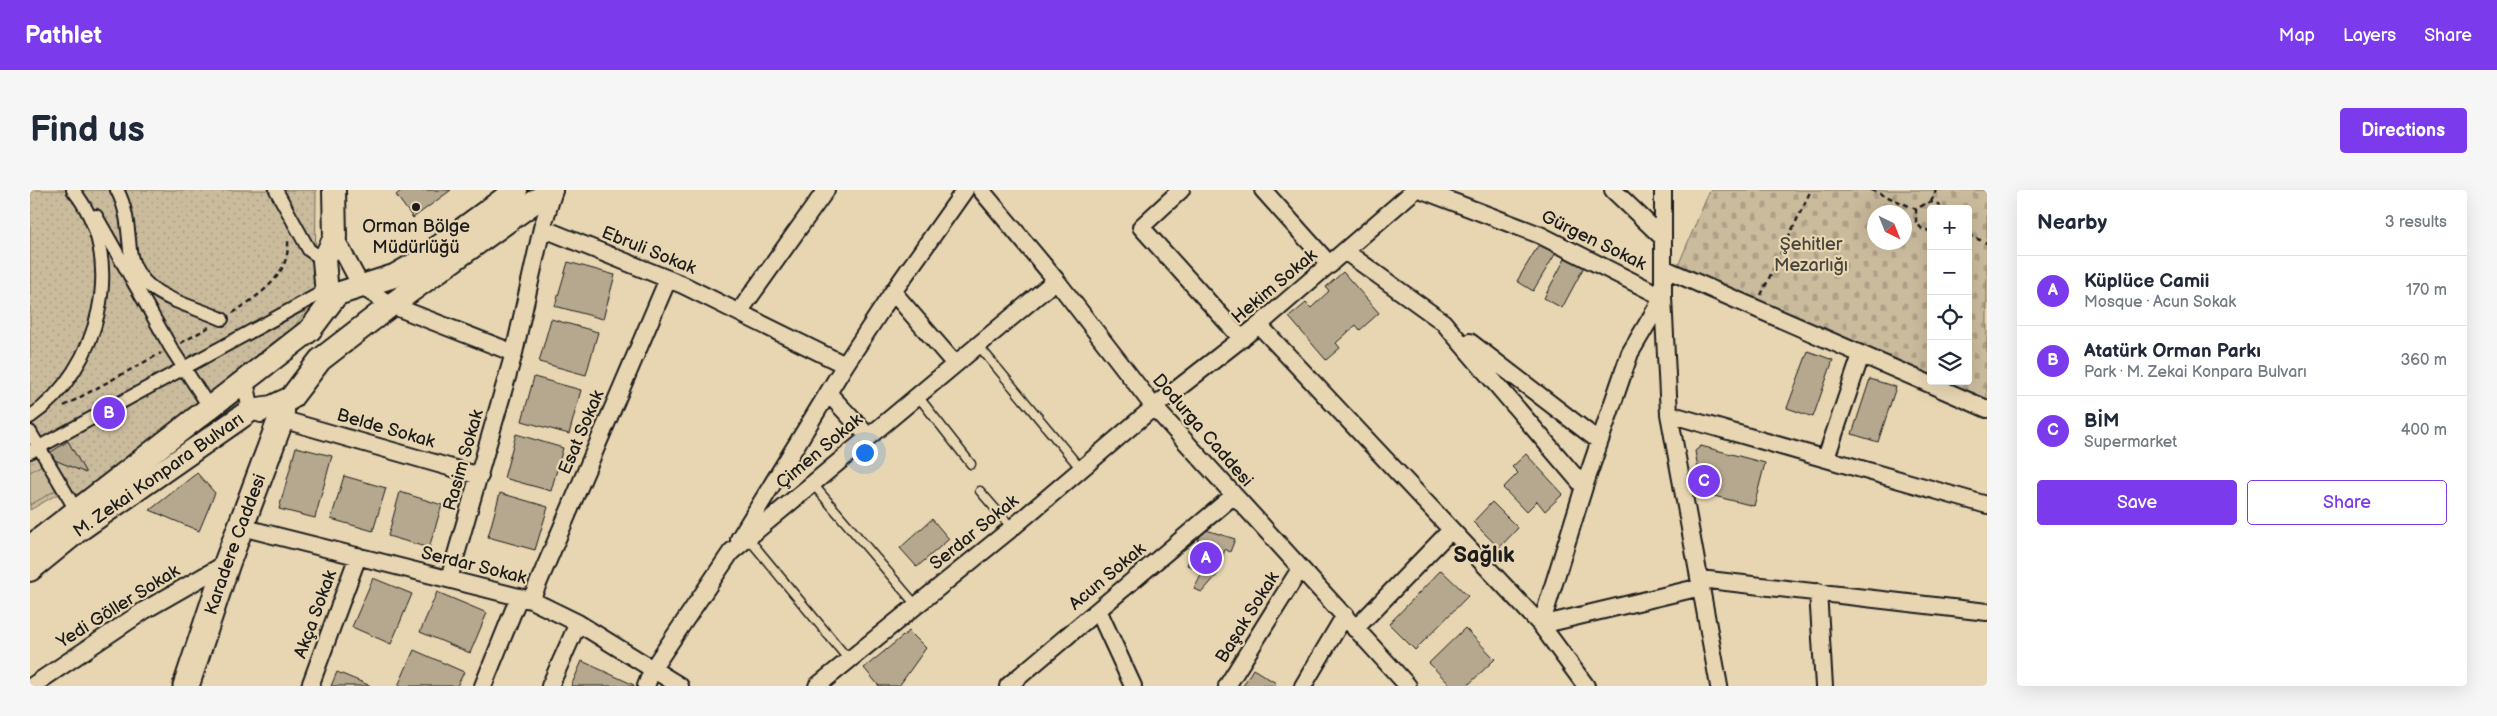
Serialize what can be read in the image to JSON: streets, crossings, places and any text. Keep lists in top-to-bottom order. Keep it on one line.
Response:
{"streets":{"main road":["M. Zekai Konpara Bulvarı","Karadere Caddesi"],"street":["Gürgen Sokak","Ebruli Sokak","Hekim Sokak","Belde Sokak","Dodurga Caddesi","Esat Sokak","Çimen Sokak","Rasim Sokak","Serdar Sokak","Acun Sokak","Yedi Göller Sokak","Akça Sokak","Başak Sokak"]},"crossings":[["Ebruli Sokak","Esat Sokak"],["Ebruli Sokak","Rasim Sokak"],["Hekim Sokak","Dodurga Caddesi"],["Hekim Sokak","Serdar Sokak"],["Belde Sokak","Rasim Sokak"],["Belde Sokak","M. Zekai Konpara Bulvarı"],["Belde Sokak","Karadere Caddesi"],["Dodurga Caddesi","Çimen Sokak"],["Dodurga Caddesi","Serdar Sokak"],["Dodurga Caddesi","Acun Sokak"],["Dodurga Caddesi","Başak Sokak"],["Esat Sokak","Serdar Sokak"],["Çimen Sokak","Serdar Sokak"],["Rasim Sokak","Serdar Sokak"],["M. Zekai Konpara Bulvarı","Karadere Caddesi"],["Serdar Sokak","Karadere Caddesi"],["Serdar Sokak","Akça Sokak"],["Karadere Caddesi","Yedi Göller Sokak"]],"districts":["Sağlık"],"parks":["Şehitler Mezarlığı"],"places":["Orman Bölge Müdürlüğü"],"north":"bottom right","page":{"header":"Pathlet","nav":["Map","Layers","Share"],"buttons":["Directions",["Save","Share"]],"title":"Find us","heading":["Nearby","3 results"],"map_buttons":["+","−"],"list":[{"mark":"A","name":"Küplüce Camii","note":"Mosque · Acun Sokak","value":"170 m"},{"mark":"B","name":"Atatürk Orman Parkı","note":"Park · M. Zekai Konpara Bulvarı","value":"360 m"},{"mark":"C","name":"BİM","note":"Supermarket","value":"400 m"}],"pins":["B","C","A"]}}
